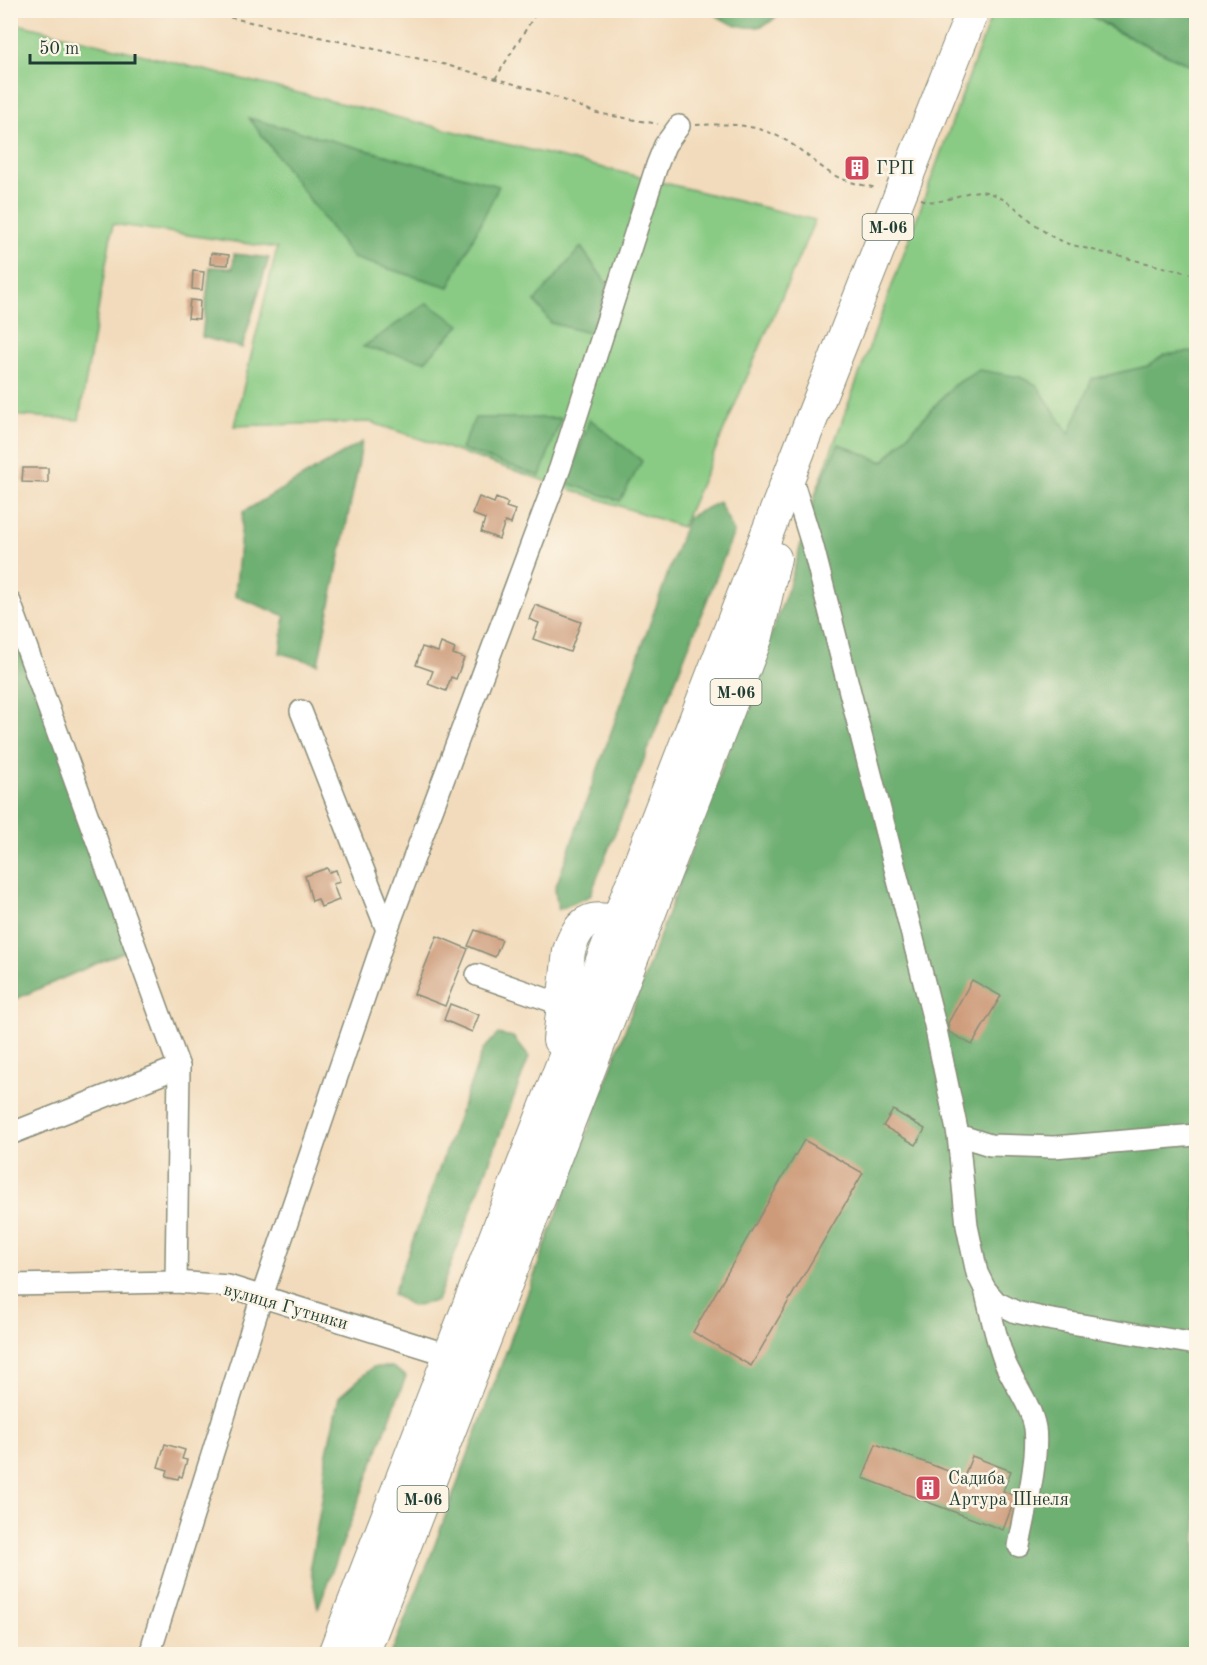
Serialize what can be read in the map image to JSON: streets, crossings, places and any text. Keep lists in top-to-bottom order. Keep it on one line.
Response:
{"streets":{"highway":["М-06"],"street":["вулиця Гутники"]},"crossings":[["М-06","вулиця Гутники"]],"places":{"building":["ГРП","Садиба Артура Шнеля"]},"scale_bar":"50 m"}
